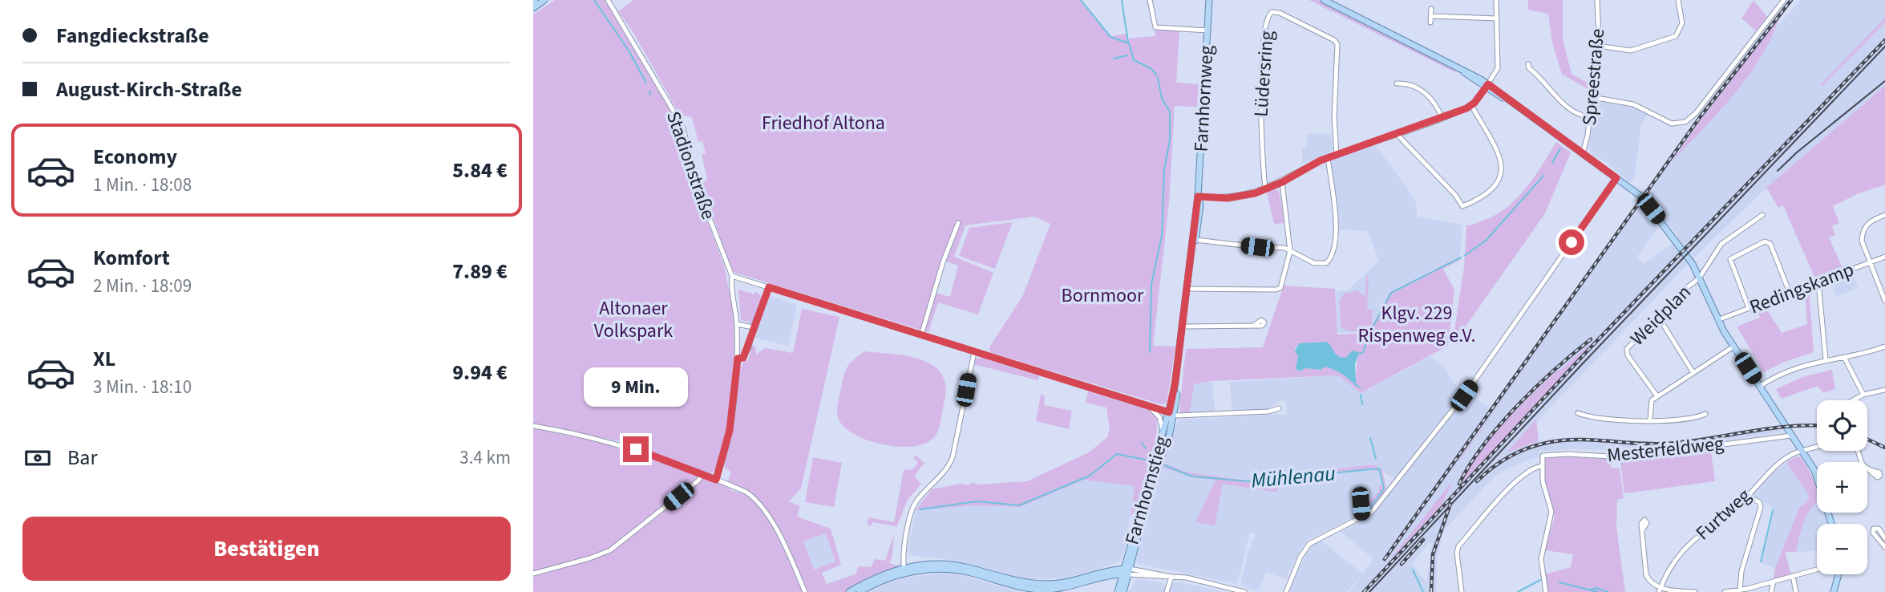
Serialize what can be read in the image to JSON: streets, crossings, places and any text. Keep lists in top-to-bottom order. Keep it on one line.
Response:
{"streets":{"main road":["Farnhornweg","Farnhornstieg"],"street":["Lüdersring","Spreestraße","Stadionstraße","Redingskamp","Weidplan","Mesterfeldweg","Furtweg"]},"crossings":[["Farnhornweg","Farnhornstieg"]],"water":["Mühlenau"],"parks":["Friedhof Altona","Bornmoor","Altonaer Volkspark","Klgv. 229 Rispenweg e.V."],"page":{"banner":["Fangdieckstraße","August-Kirch-Straße"],"list":[{"name":"Economy","note":"1 Min. · 18:08","value":"5.84 €"},{"name":"Komfort","note":"2 Min. · 18:09","value":"7.89 €"},{"name":"XL","note":"3 Min. · 18:10","value":"9.94 €"}],"bubble":"9 Min.","map_buttons":["+","−"],"pay":["Bar","3.4 km"],"buttons":"Bestätigen"}}
